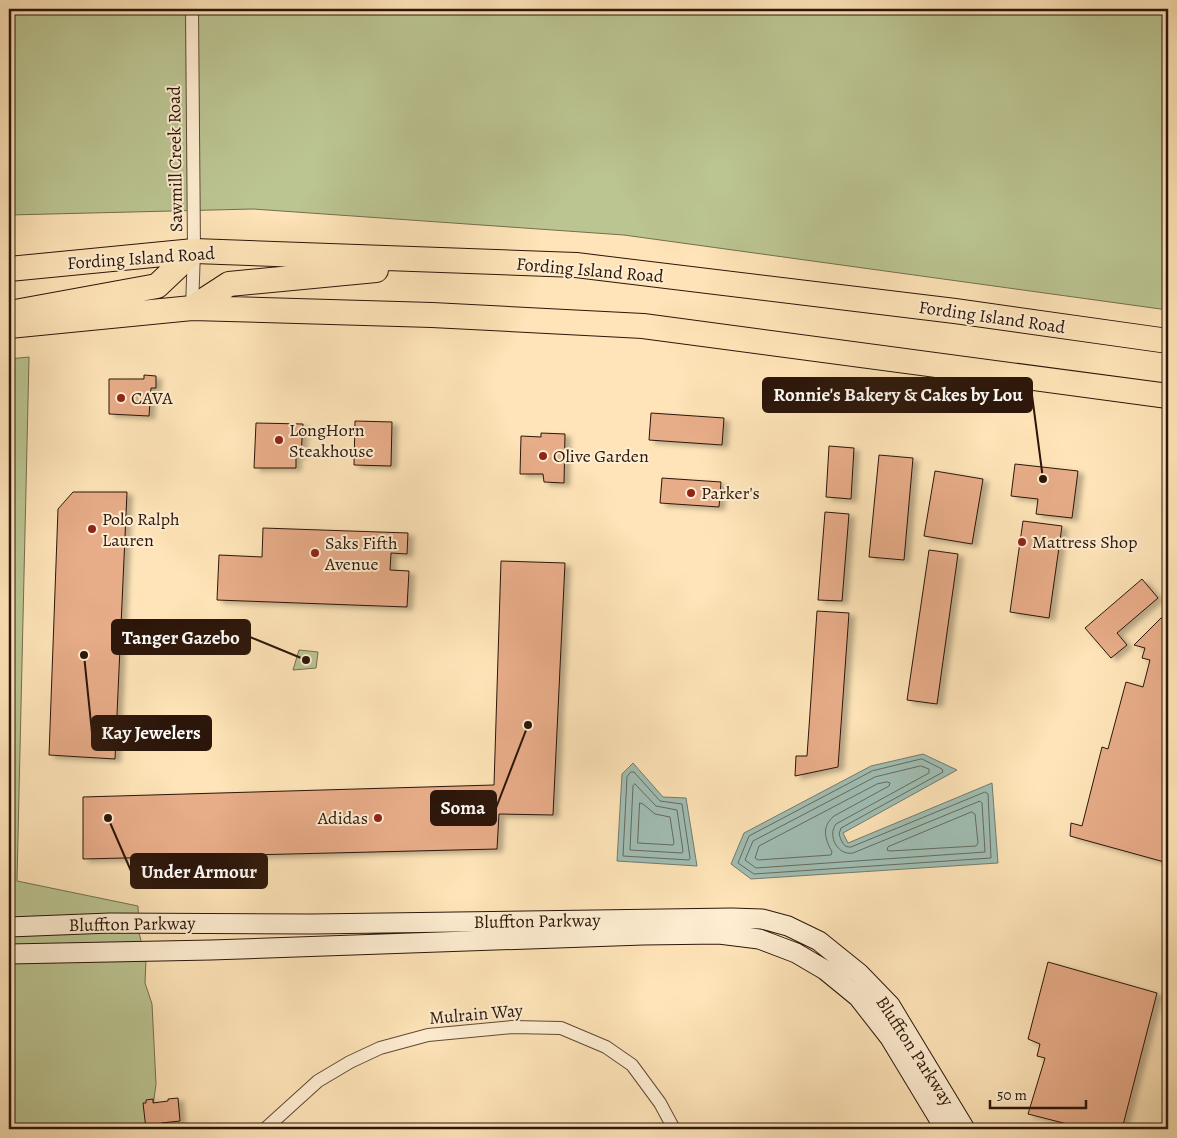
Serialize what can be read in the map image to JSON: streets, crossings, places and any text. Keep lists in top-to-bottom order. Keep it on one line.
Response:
{"streets":{"highway":["Fording Island Road"],"main road":["Bluffton Parkway"],"street":["Sawmill Creek Road","Mulrain Way"]},"crossings":[["Sawmill Creek Road","Fording Island Road"]],"places":["CAVA","LongHorn Steakhouse","Olive Garden","Ronnie's Bakery & Cakes by Lou","Parker's","Polo Ralph Lauren","Mattress Shop","Saks Fifth Avenue","Kay Jewelers","Tanger Gazebo","Soma","Under Armour","Adidas"],"scale_bar":"50 m"}
